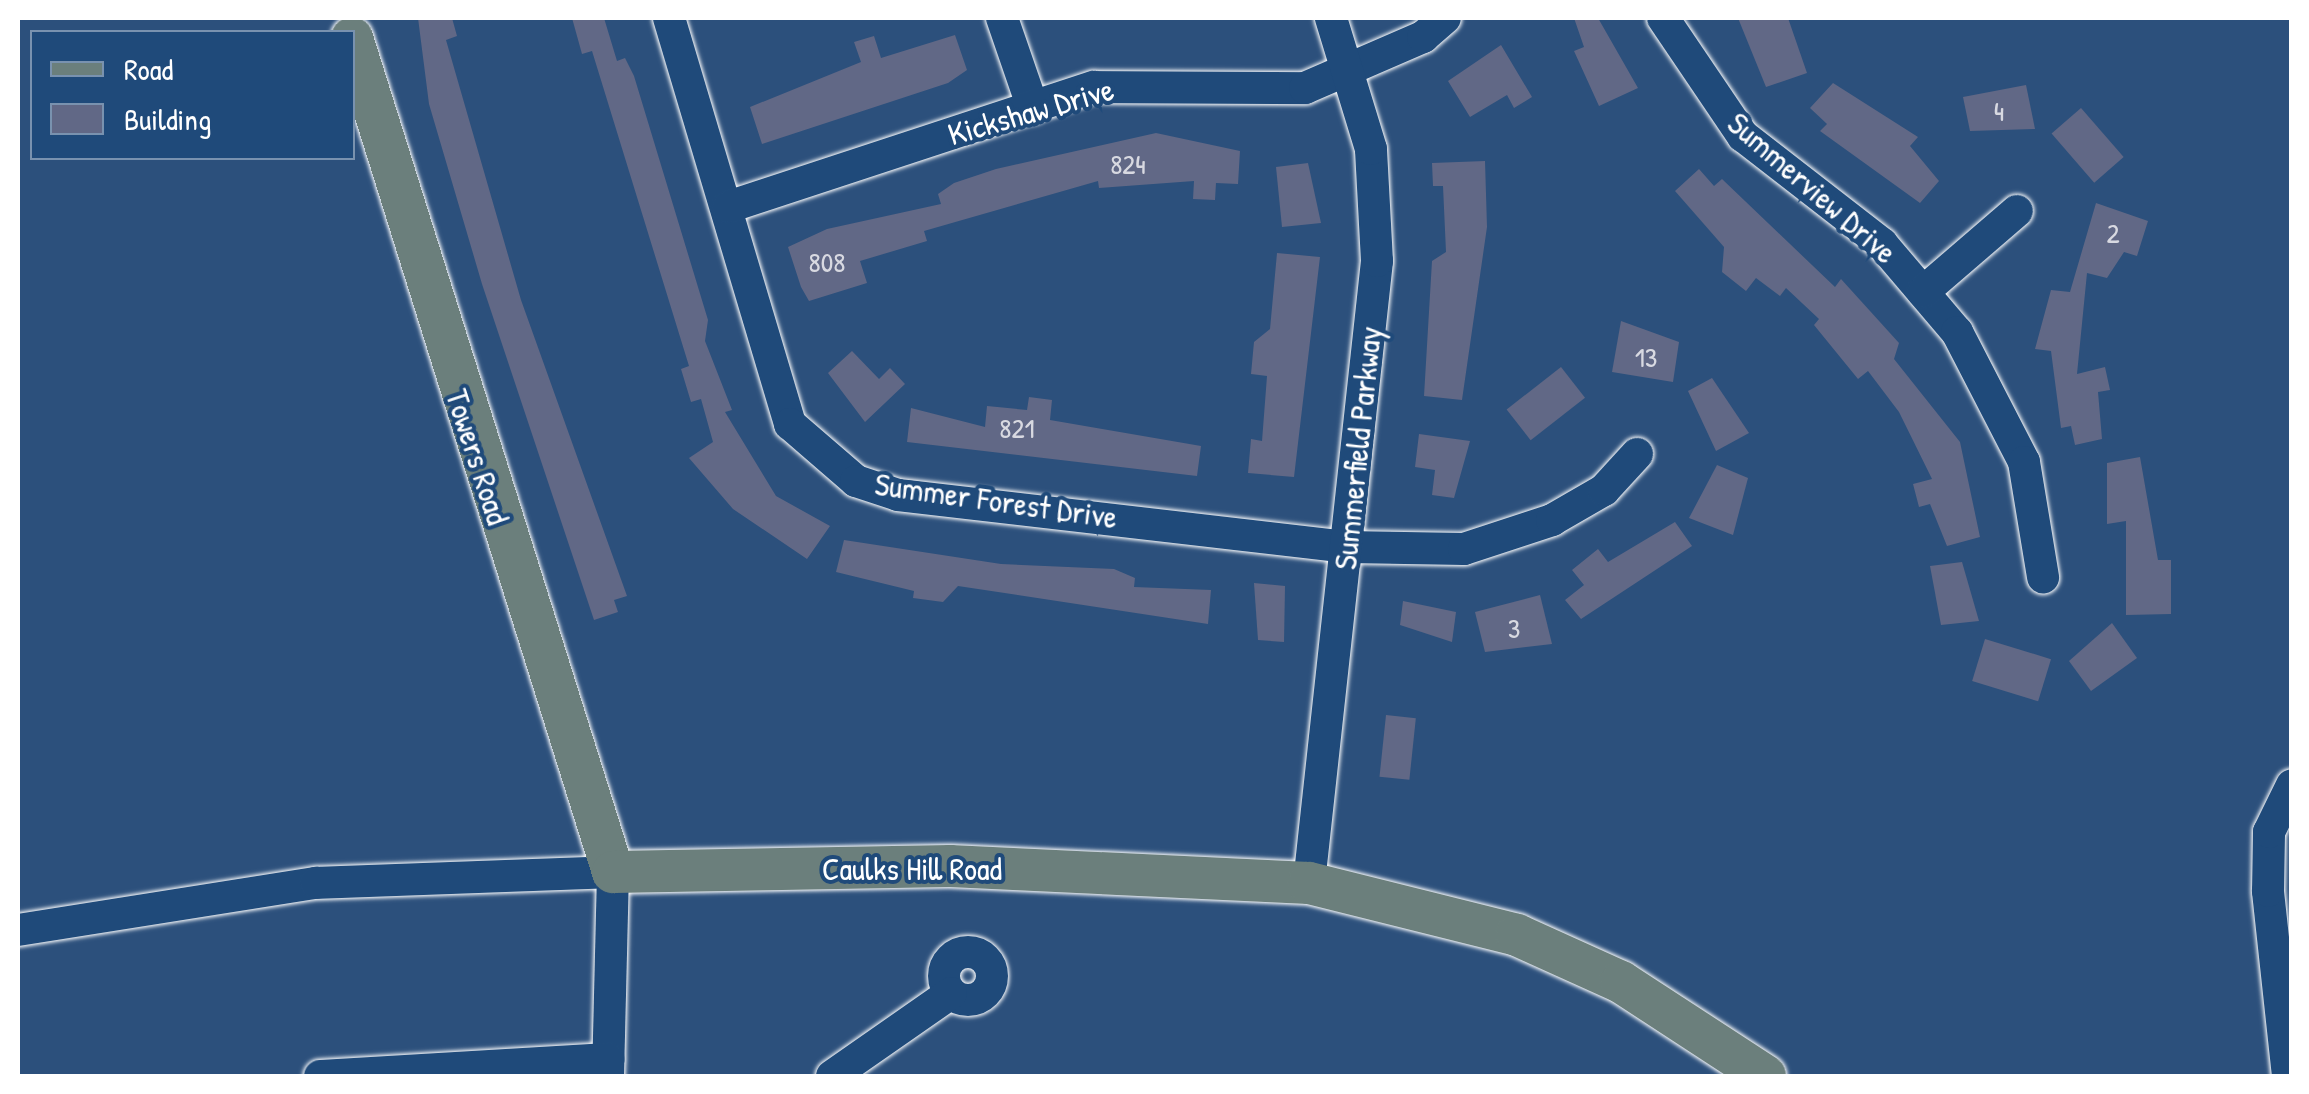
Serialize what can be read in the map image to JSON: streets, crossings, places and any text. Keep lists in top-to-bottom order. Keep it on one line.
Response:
{"streets":{"main road":["Towers Road","Caulks Hill Road"],"street":["Kickshaw Drive","Summerview Drive","Summerfield Parkway","Summer Forest Drive"]},"crossings":[["Kickshaw Drive","Summerfield Parkway"],["Kickshaw Drive","Summer Forest Drive"],["Summerfield Parkway","Summer Forest Drive"],["Summerfield Parkway","Caulks Hill Road"],["Towers Road","Caulks Hill Road"]],"house_numbers":["4","824","2","808","13","821","3"],"legend":["Road","Building"]}
